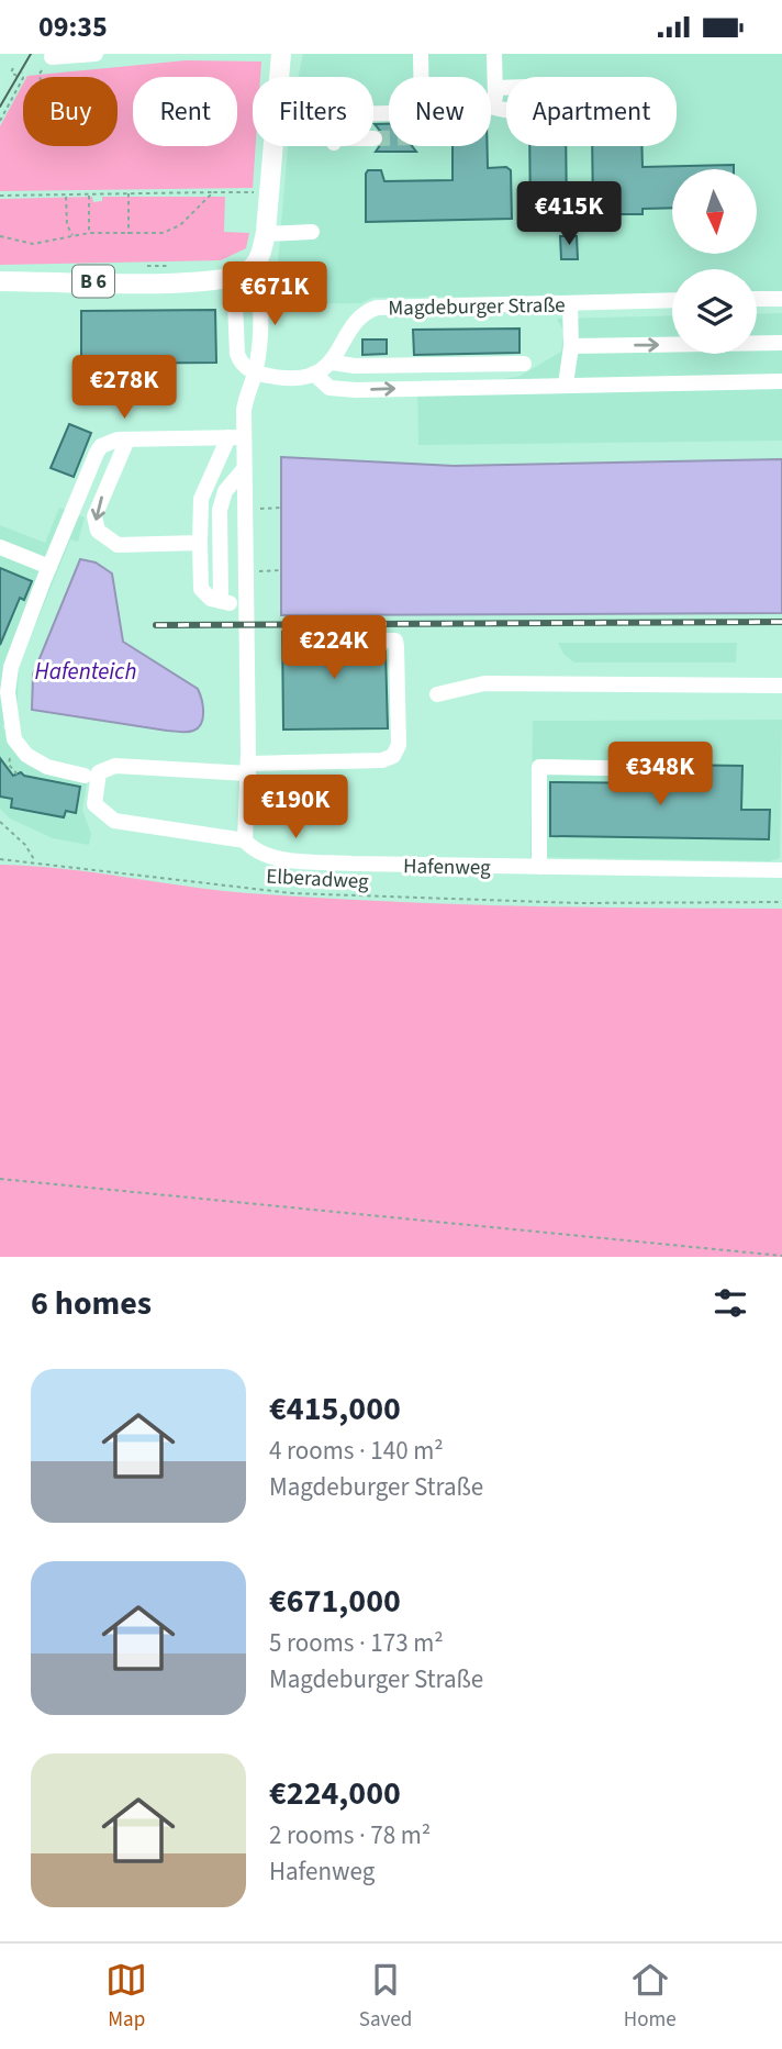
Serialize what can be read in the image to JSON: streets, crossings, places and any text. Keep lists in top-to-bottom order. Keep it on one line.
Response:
{"streets":{"main road":["B 6"],"street":["Magdeburger Straße","Hafenweg"],"path":["Elberadweg"]},"water":["Hafenteich"],"north":"bottom","page":{"status":"09:35","chip":["Buy","Rent","Filters","New","Apartment"],"price":["€415K","€671K","€278K","€224K","€348K","€190K"],"heading":"6 homes","list":[{"name":"€415,000","note":"4 rooms · 140 m² · Magdeburger Straße"},{"name":"€671,000","note":"5 rooms · 173 m² · Magdeburger Straße"},{"name":"€224,000","note":"2 rooms · 78 m² · Hafenweg"}],"tabs":["Map","Saved","Home"]}}
